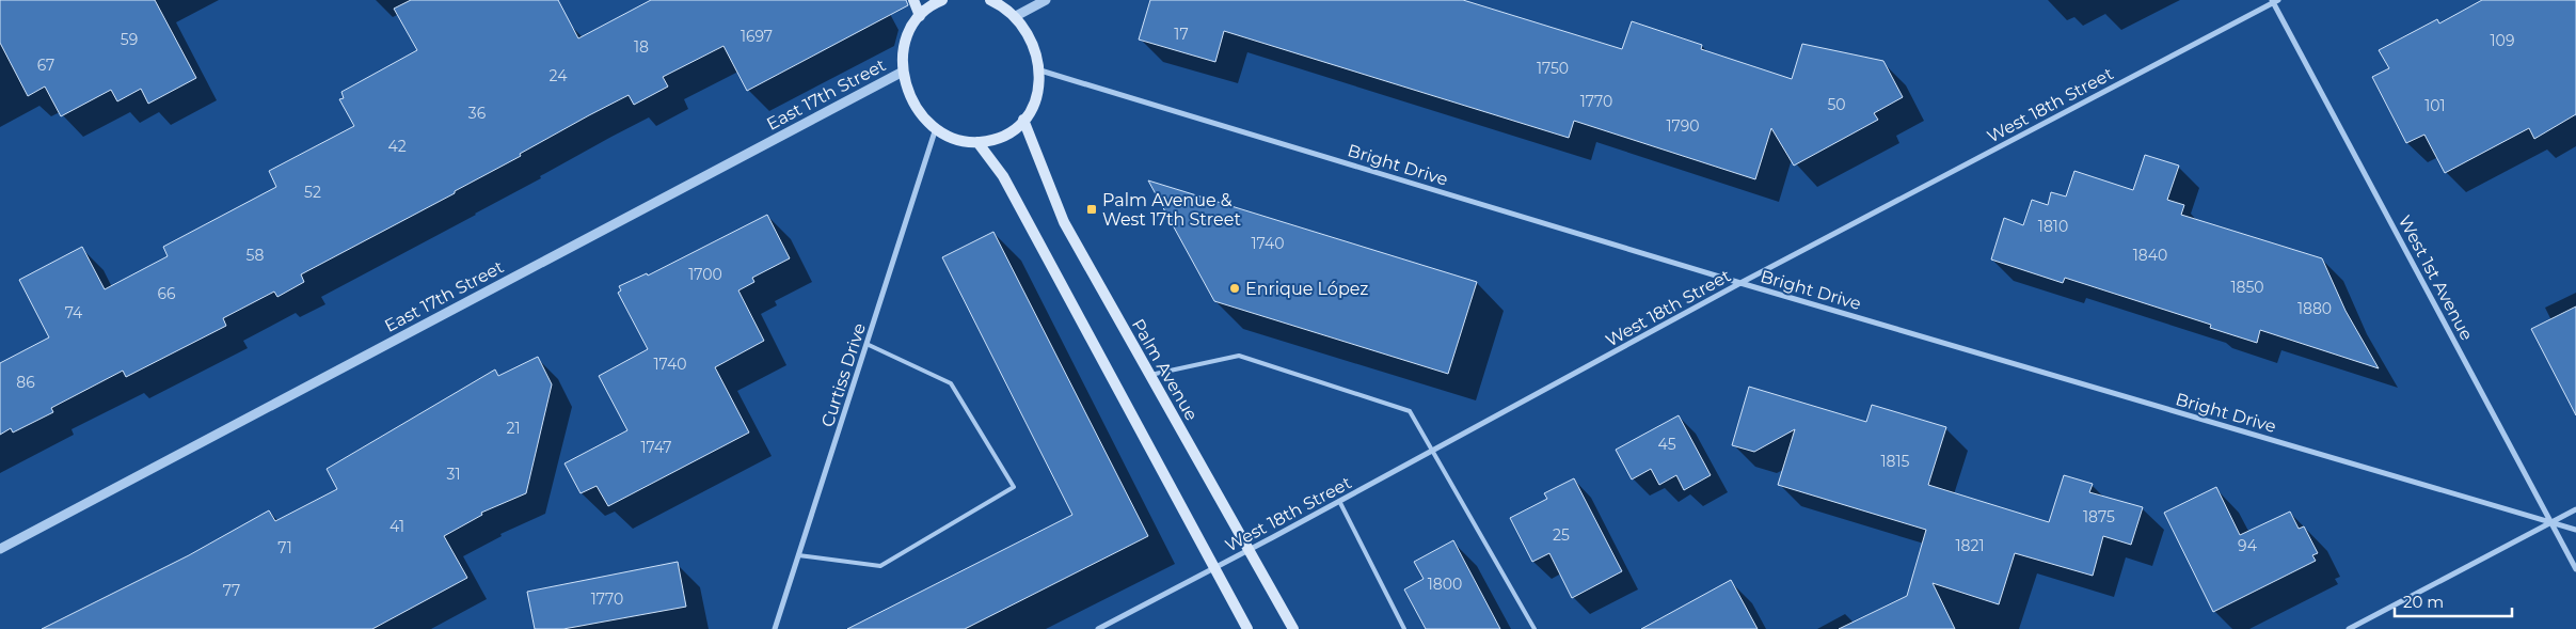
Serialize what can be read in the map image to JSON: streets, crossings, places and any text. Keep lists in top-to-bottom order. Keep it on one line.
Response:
{"streets":{"main road":["Palm Avenue"],"street":["East 17th Street","West 18th Street","Bright Drive","West 1st Avenue","Curtiss Drive"]},"crossings":[["West 18th Street","Bright Drive"],["West 18th Street","West 1st Avenue"],["West 18th Street","Palm Avenue"],["Bright Drive","West 1st Avenue"]],"places":{"transit":["Palm Avenue & West 17th Street"],"other":["Enrique López"]},"house_numbers":["17","1697","59","109","18","67","1750","24","1770","50","101","36","1790","42","52","1810","1740","58","1840","1700","1850","66","1880","74","1740","86","21","45","1747","1815","31","1875","41","25","1821","94","71","1800","77","1770"],"scale_bar":"20 m"}
